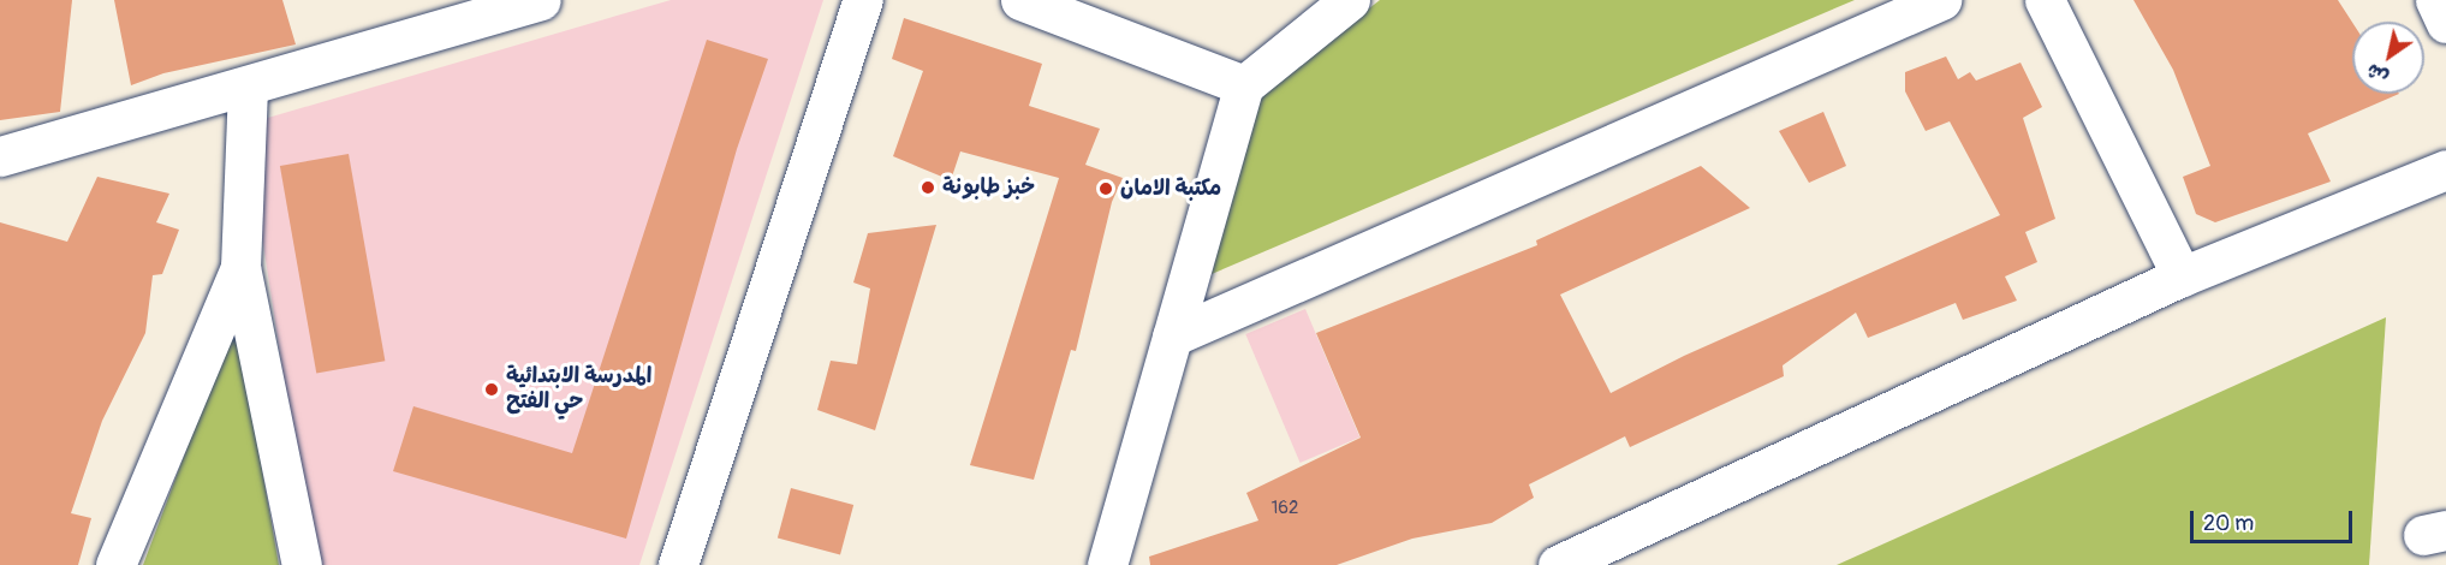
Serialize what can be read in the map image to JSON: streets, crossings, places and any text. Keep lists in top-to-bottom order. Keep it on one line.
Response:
{"places":["خبز طابونة","مكتبة الامان","المدرسة الابتدائية حي الفتح"],"house_numbers":["162"],"scale_bar":"20 m","north":"bottom left"}
